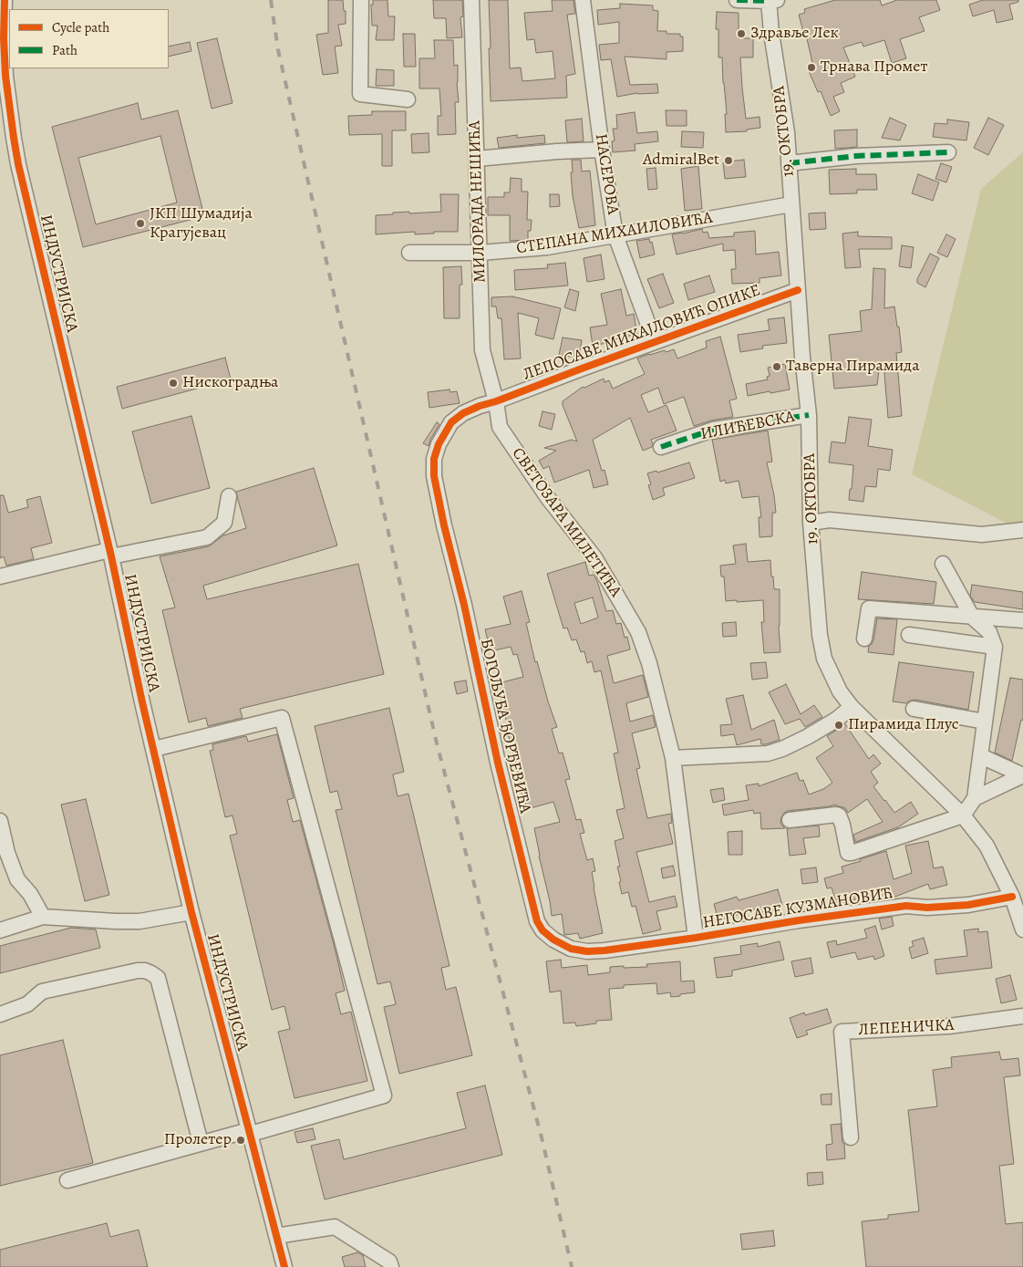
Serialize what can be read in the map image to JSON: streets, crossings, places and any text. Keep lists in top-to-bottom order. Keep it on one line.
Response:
{"streets":{"street":["19. ОКТОБРА","НАСЕРОВА","МИЛОРАДА НЕШИЋА","СТЕПАНА МИХАИЛОВИЋА","ИНДУСТРИЈСКА","ЛЕПОСАВЕ МИХАЈЛОВИЋ ОПИКЕ","ИЛИЋЕВСКА","СВЕТОЗАРА МИЛЕТИЋА","БОГОЉУБА ЂОРЂЕВИЋА","НЕГОСАВЕ КУЗМАНОВИЋ","ЛЕПЕНИЧКА"]},"crossings":[["19. ОКТОБРА","СТЕПАНА МИХАИЛОВИЋА"],["19. ОКТОБРА","ЛЕПОСАВЕ МИХАЈЛОВИЋ ОПИКЕ"],["19. ОКТОБРА","ИЛИЋЕВСКА"],["19. ОКТОБРА","НЕГОСАВЕ КУЗМАНОВИЋ"],["НАСЕРОВА","СТЕПАНА МИХАИЛОВИЋА"],["НАСЕРОВА","ЛЕПОСАВЕ МИХАЈЛОВИЋ ОПИКЕ"],["МИЛОРАДА НЕШИЋА","СТЕПАНА МИХАИЛОВИЋА"],["МИЛОРАДА НЕШИЋА","ЛЕПОСАВЕ МИХАЈЛОВИЋ ОПИКЕ"],["МИЛОРАДА НЕШИЋА","СВЕТОЗАРА МИЛЕТИЋА"],["МИЛОРАДА НЕШИЋА","БОГОЉУБА ЂОРЂЕВИЋА"],["ЛЕПОСАВЕ МИХАЈЛОВИЋ ОПИКЕ","СВЕТОЗАРА МИЛЕТИЋА"],["ЛЕПОСАВЕ МИХАЈЛОВИЋ ОПИКЕ","БОГОЉУБА ЂОРЂЕВИЋА"],["СВЕТОЗАРА МИЛЕТИЋА","БОГОЉУБА ЂОРЂЕВИЋА"],["СВЕТОЗАРА МИЛЕТИЋА","НЕГОСАВЕ КУЗМАНОВИЋ"],["БОГОЉУБА ЂОРЂЕВИЋА","НЕГОСАВЕ КУЗМАНОВИЋ"]],"places":["Здравље Лек","Трнава Промет","AdmiralBet","ЈКП Шумадија Крагујевац","Таверна Пирамида","Нискоградња","Пирамида Плус","Пролетер"],"legend":["Cycle path","Path"]}
